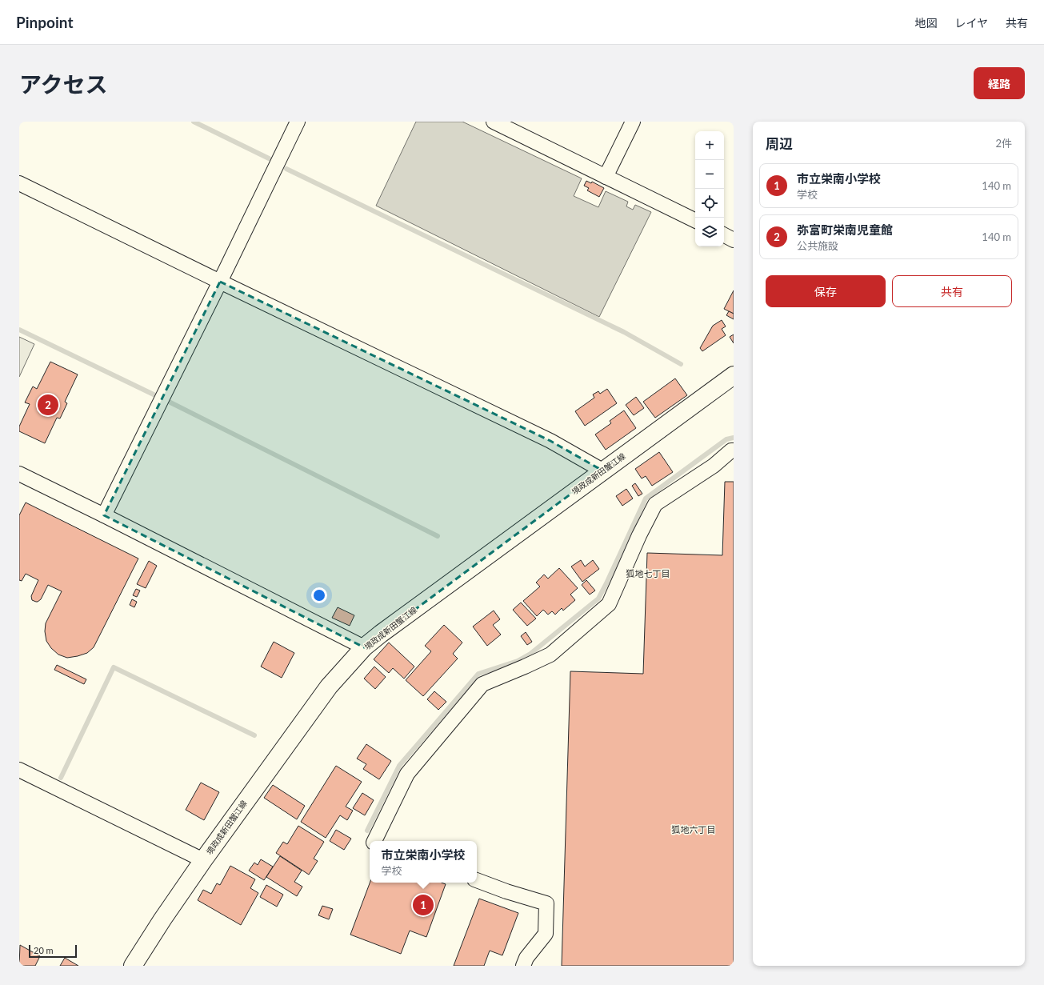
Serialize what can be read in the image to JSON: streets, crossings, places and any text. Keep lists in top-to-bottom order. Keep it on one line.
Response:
{"streets":{"main road":["境政成新田蟹江線"]},"districts":["狐地七丁目","狐地六丁目"],"scale_bar":"20 m","page":{"header":"Pinpoint","nav":["地図","レイヤ","共有"],"title":"アクセス","buttons":["経路",["保存","共有"]],"heading":["周辺","2件"],"map_buttons":["+","−"],"list":[{"mark":"1","name":"市立栄南小学校","note":"学校","value":"140 m"},{"mark":"2","name":"弥富町栄南児童館","note":"公共施設","value":"140 m"}],"pins":["2","1"],"popup":["市立栄南小学校","学校"],"scale":"20 m"}}
